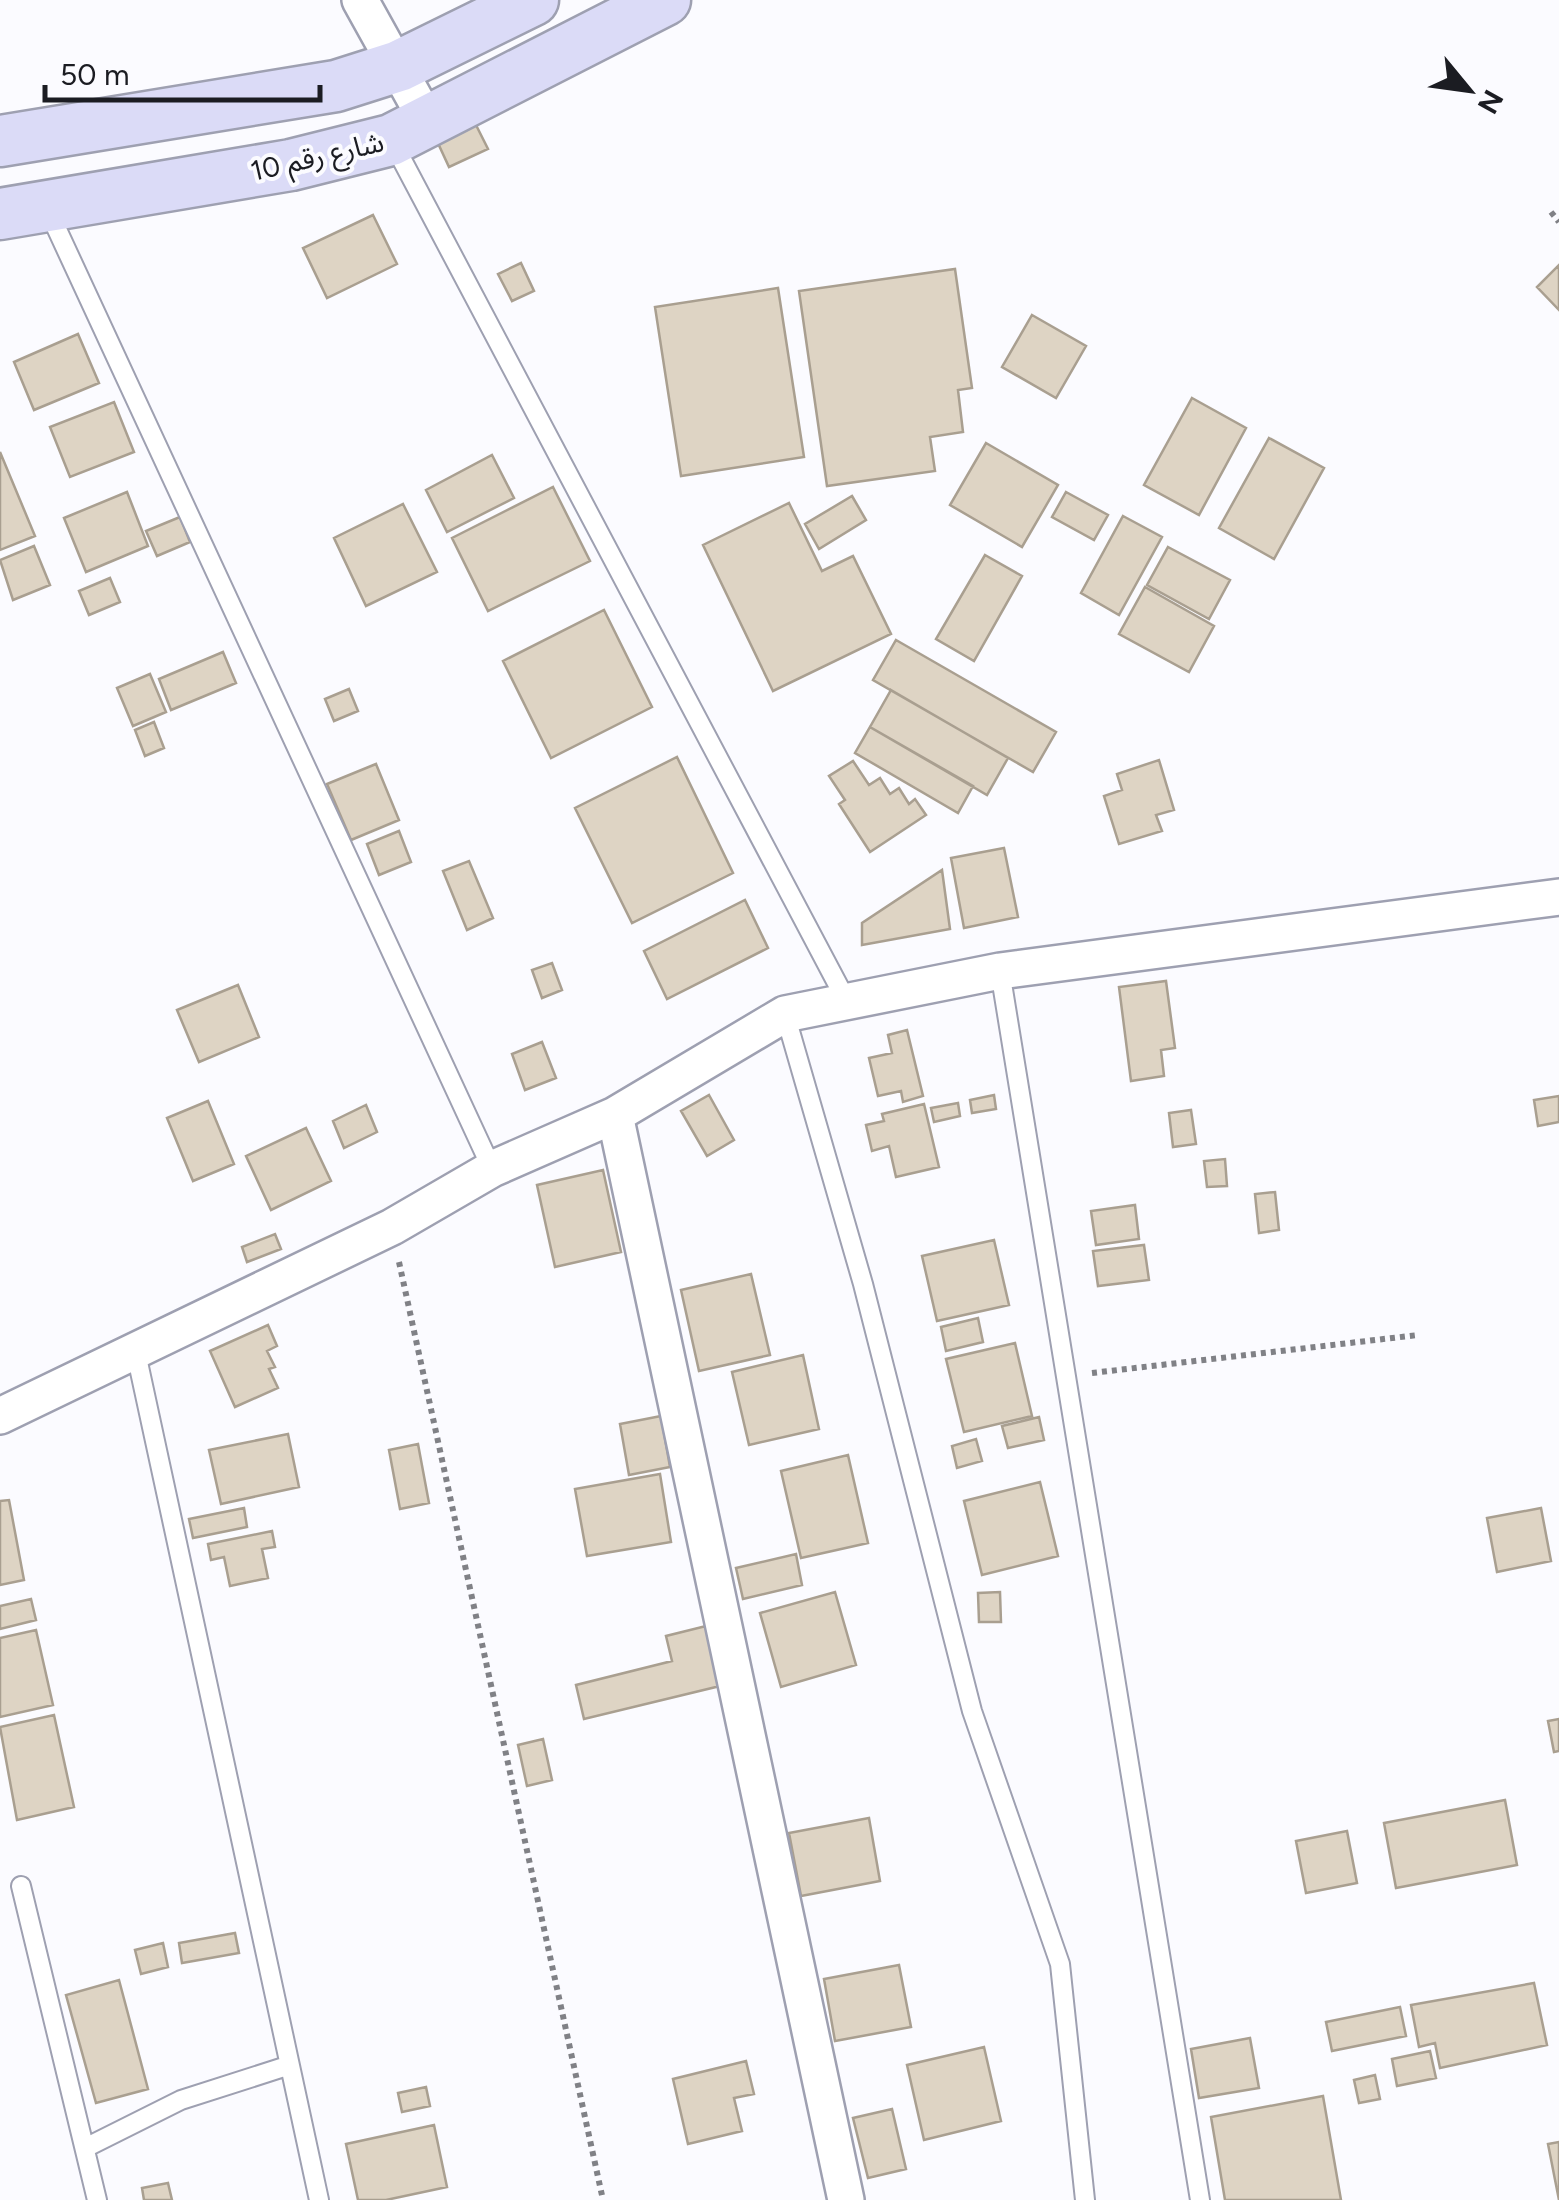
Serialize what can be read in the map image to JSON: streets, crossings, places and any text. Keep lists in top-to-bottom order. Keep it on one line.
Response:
{"streets":{"main road":["شارع رقم 10"]},"scale_bar":"50 m","north":"bottom right"}
